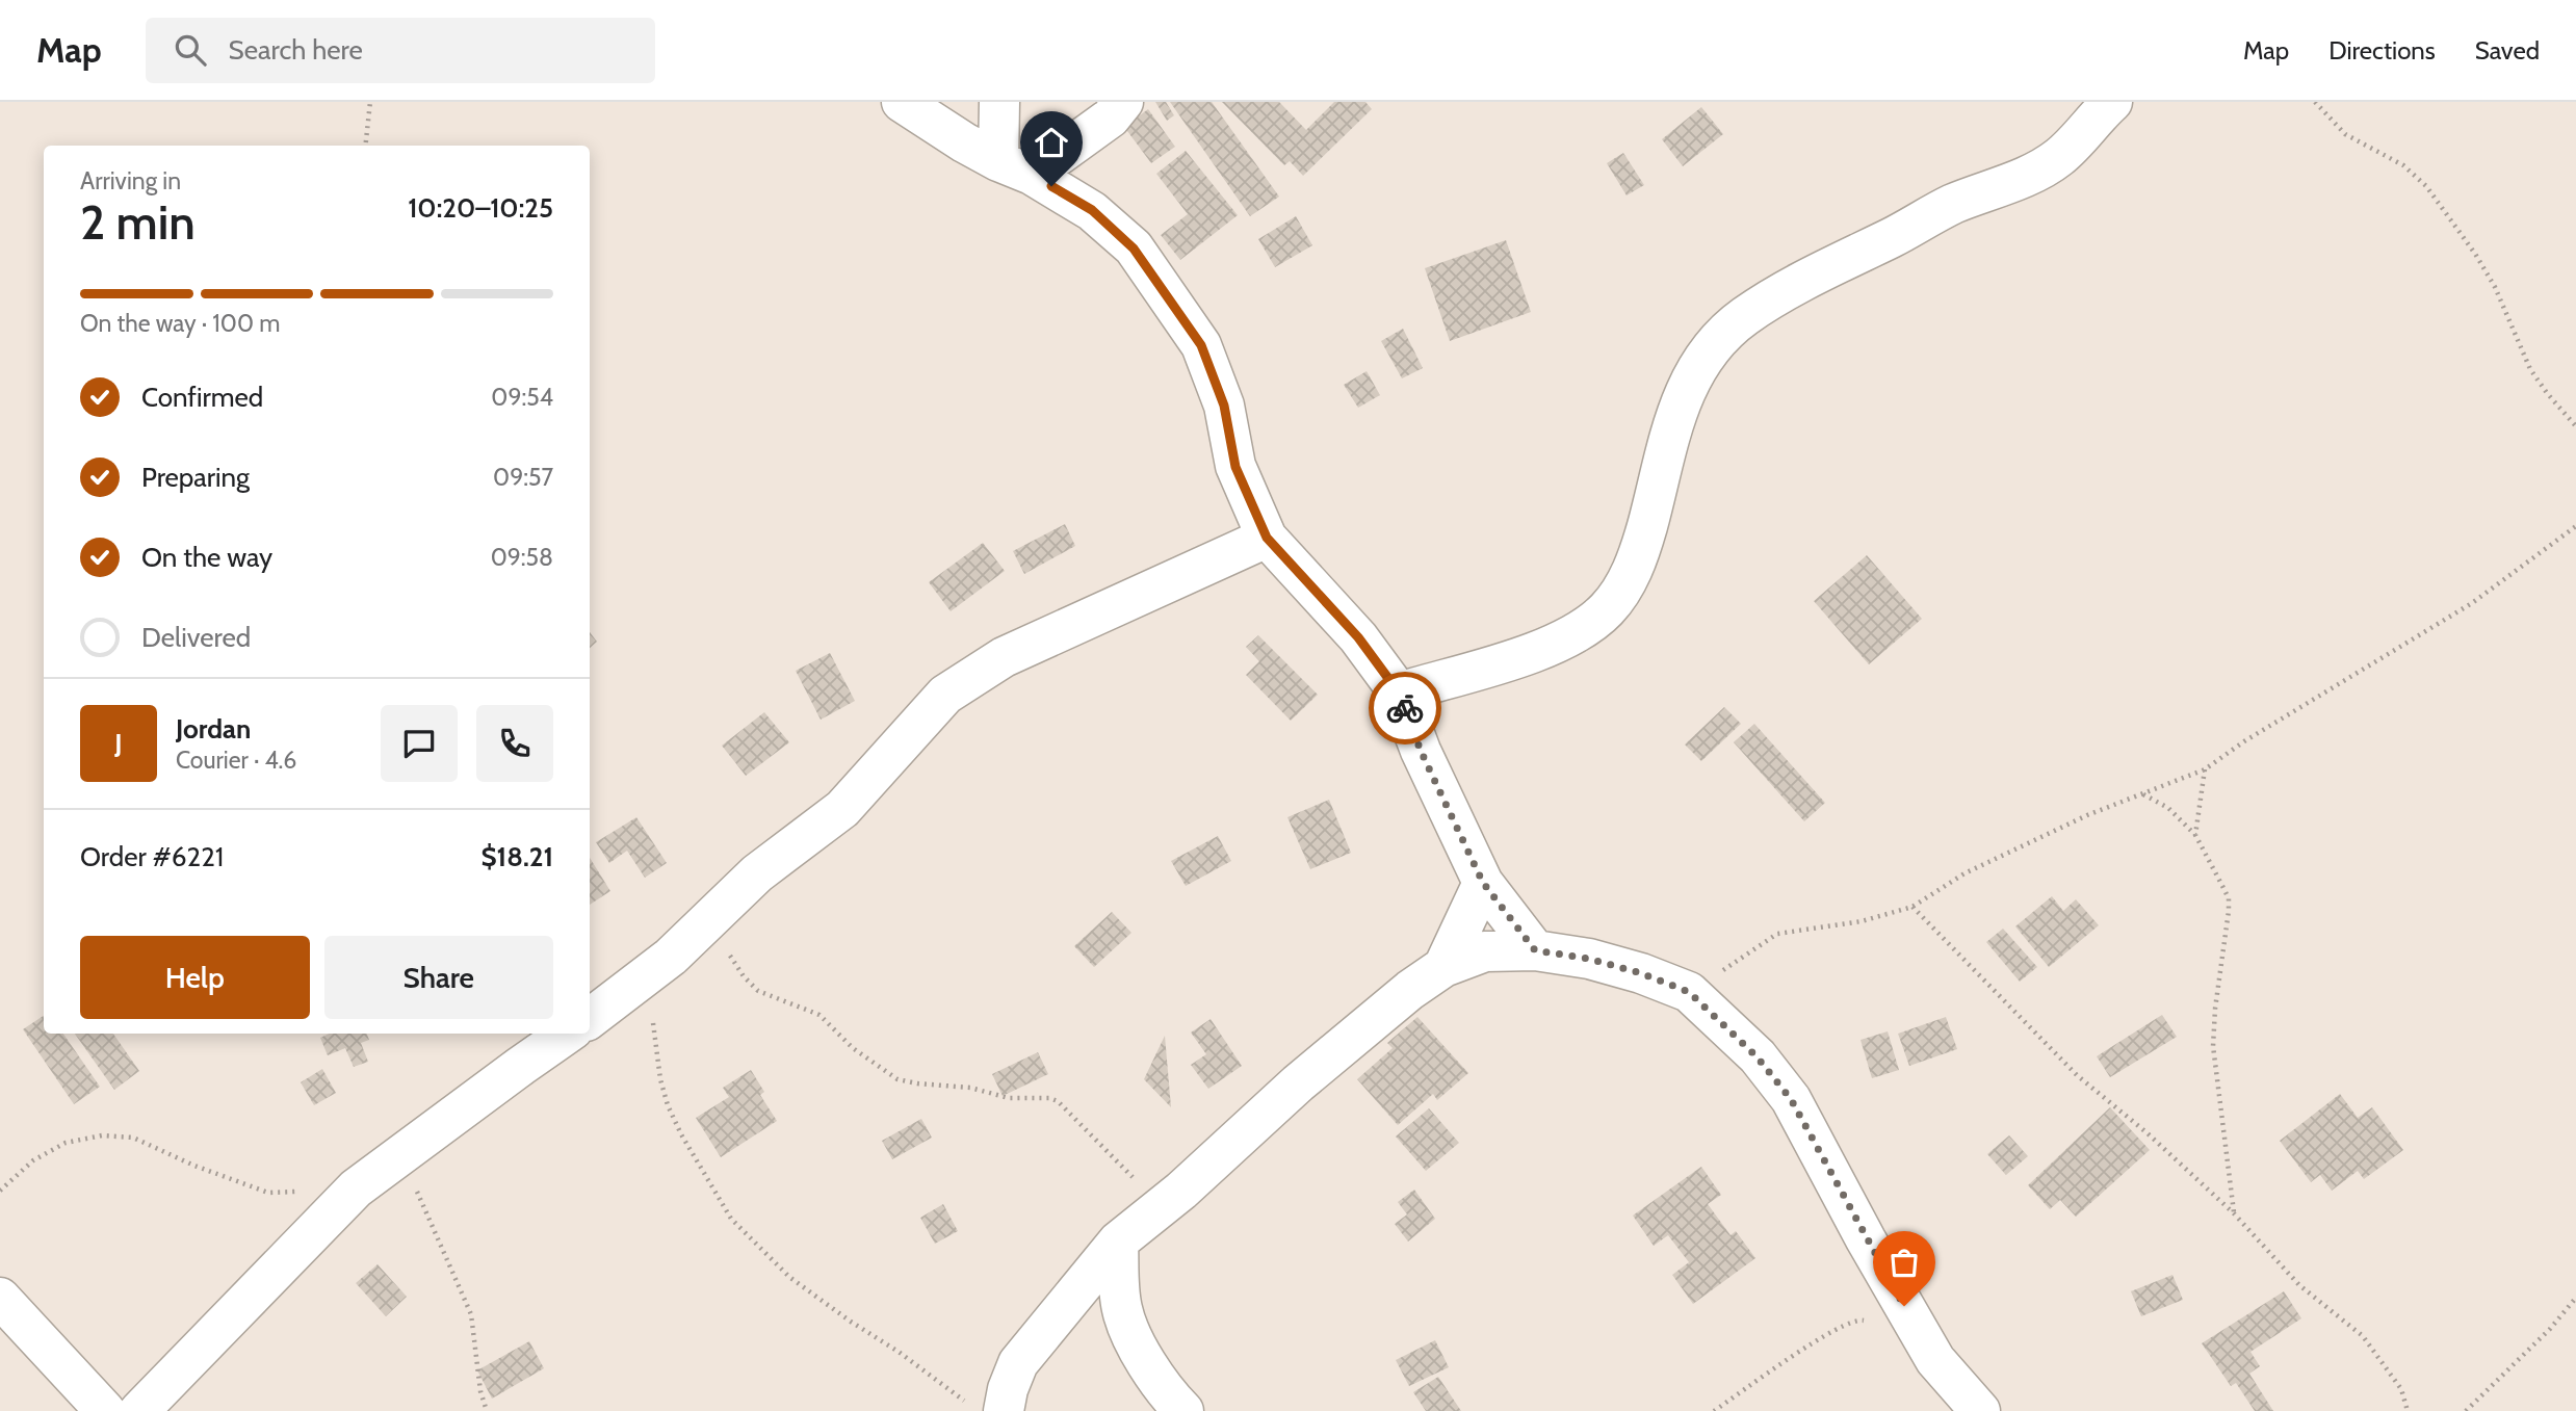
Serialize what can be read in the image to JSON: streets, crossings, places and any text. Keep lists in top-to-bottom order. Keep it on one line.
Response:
{"page":{"header":"Map","search":"Search here","nav":["Map","Directions","Saved"],"heading":["2 min","Arriving in","10:20–10:25"],"panel":["Jordan","Courier · 4.6","Order #6221","$18.21"],"bar":"On the way · 100 m","list":[["Confirmed","09:54"],["Preparing","09:57"],["On the way","09:58"],"Delivered"],"round":"J","buttons":["Help","Share"]}}
